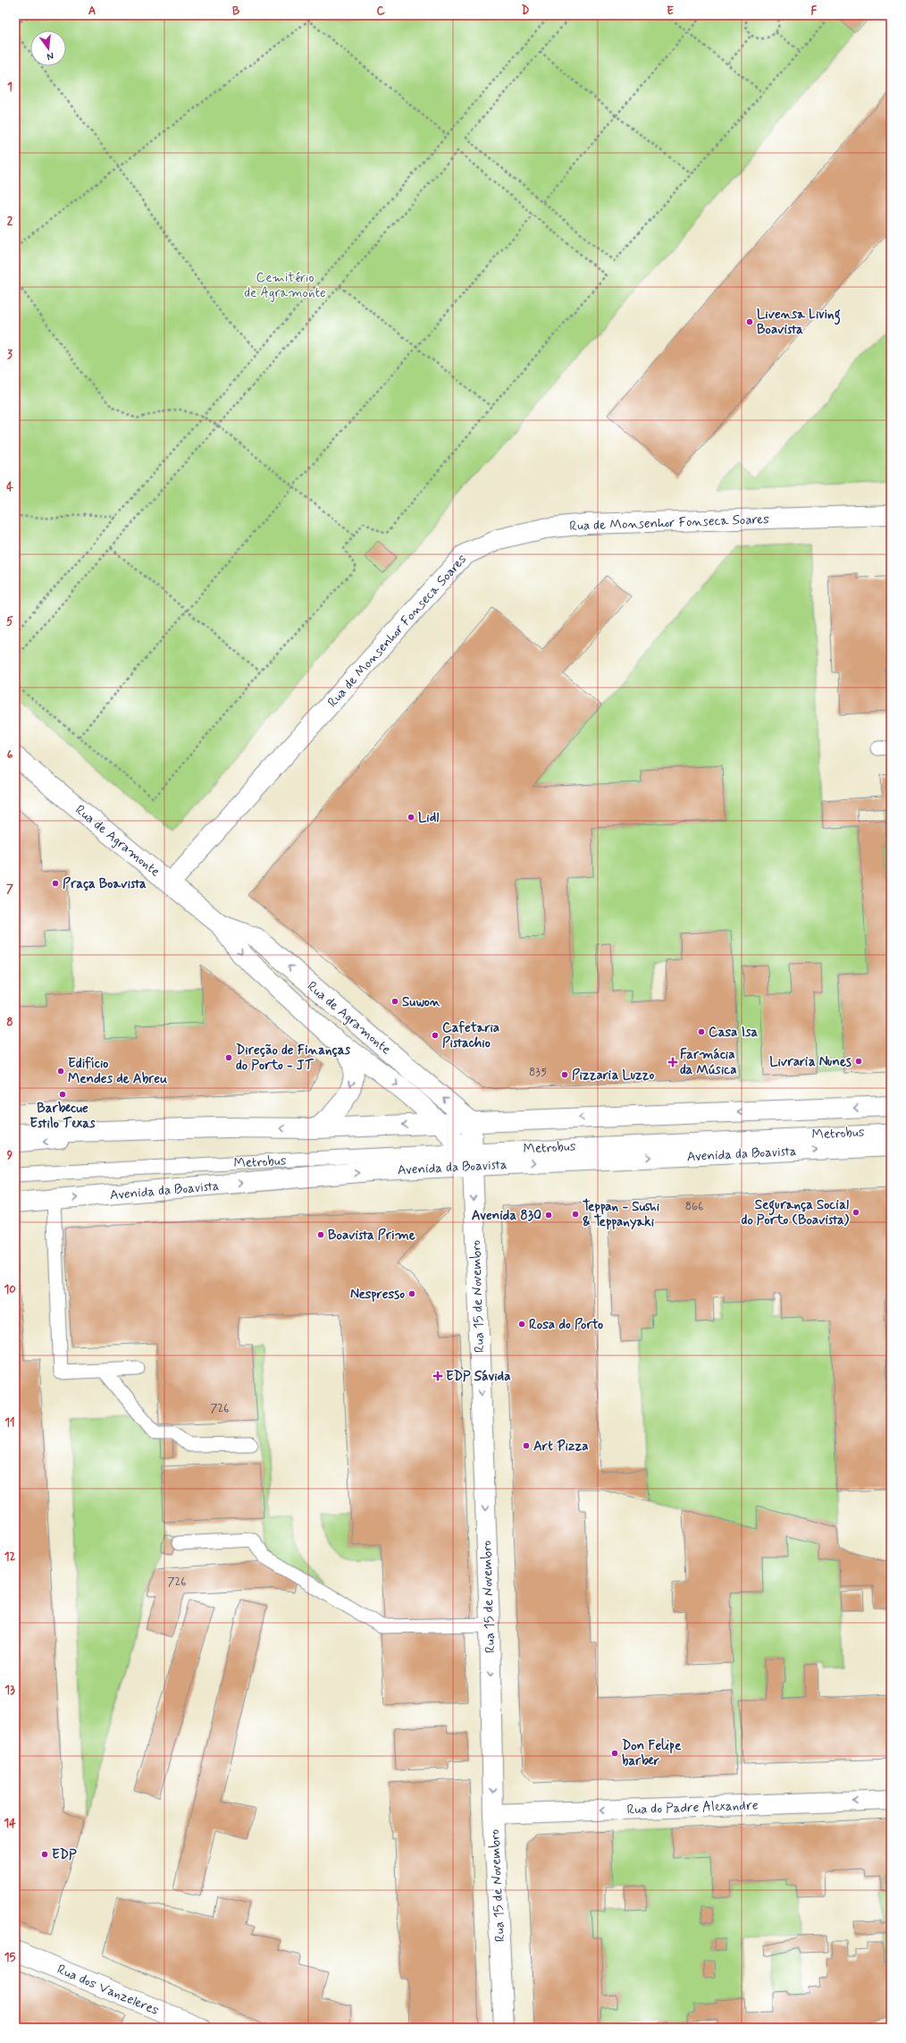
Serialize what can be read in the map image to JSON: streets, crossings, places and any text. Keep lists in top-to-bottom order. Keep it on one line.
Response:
{"streets":{"street":["Rua de Monsenhor Fonseca Soares","Rua de Agramonte","Avenida da Boavista","Rua 15 de Novembro","Rua do Padre Alexandre","Rua dos Vanzeleres"],"lane":["Metrobus"]},"crossings":[["Rua de Monsenhor Fonseca Soares","Rua de Agramonte"],["Rua de Agramonte","Metrobus"],["Rua de Agramonte","Avenida da Boavista"],["Rua de Agramonte","Rua 15 de Novembro"],["Metrobus","Avenida da Boavista"],["Metrobus","Rua 15 de Novembro"],["Avenida da Boavista","Rua 15 de Novembro"],["Rua 15 de Novembro","Rua do Padre Alexandre"]],"one_way":["Rua 15 de Novembro","Rua do Padre Alexandre"],"parks":["Cemitério de Agramonte"],"places":{"other":["Livensa Living Boavista","Lidl","Praça Boavista","Suwon","Casa Isa","Cafetaria Pistachio","Direção de Finanças do Porto - JT","Livraria Nunes","Edifício Mendes de Abreu","Pizzaria Luzzo","Barbecue Estilo Texas","Segurança Social do Porto (Boavista)","Teppan - Sushi & Teppanyaki","Avenida 830","Boavista Prime","Nespresso","Rosa do Porto","Art Pizza","Don Felipe barber","EDP"],"health":["Farmácia da Música","EDP Sávida"]},"house_numbers":["835","866","726","726"],"north":"bottom","grid":{"columns":["A","B","C","D","E","F"],"rows":["1","2","3","4","5","6","7","8","9","10","11","12","13","14","15"]}}
